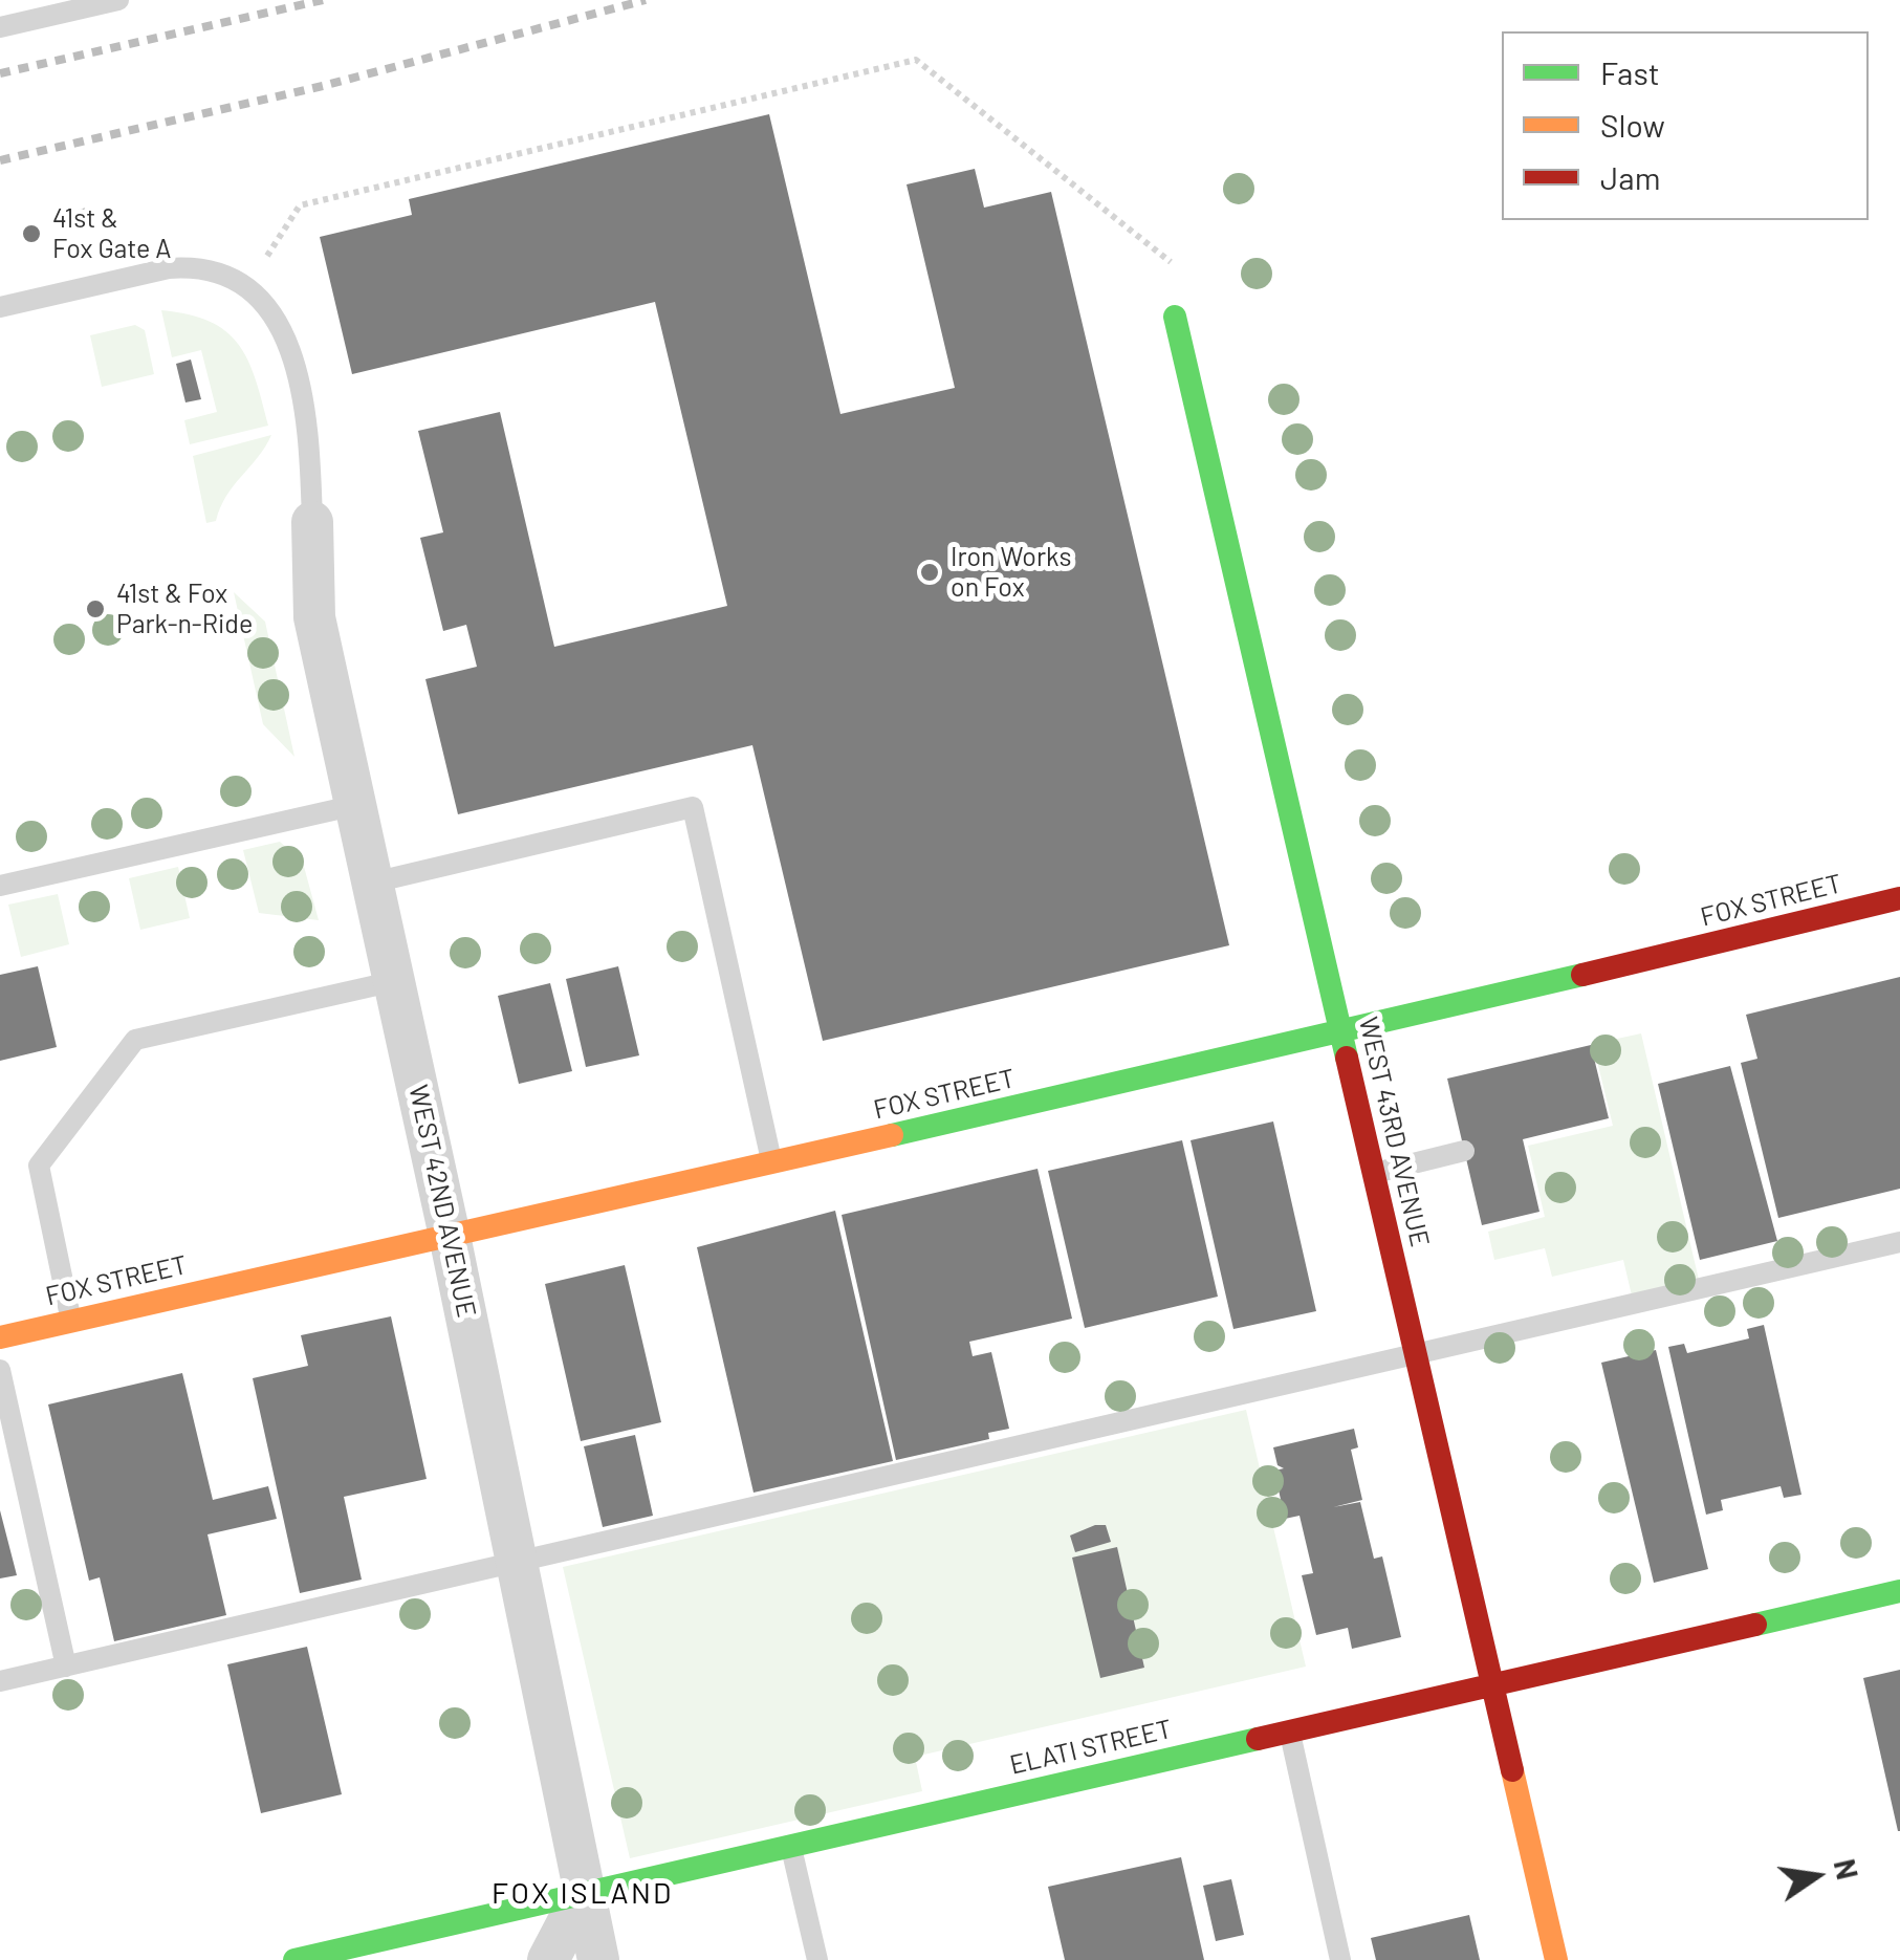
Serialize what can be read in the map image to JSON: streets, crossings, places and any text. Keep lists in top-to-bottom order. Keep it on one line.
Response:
{"streets":{"street":["FOX STREET","WEST 43RD AVENUE","WEST 42ND AVENUE","ELATI STREET"]},"crossings":[["FOX STREET","WEST 43RD AVENUE"],["FOX STREET","WEST 42ND AVENUE"],["WEST 43RD AVENUE","ELATI STREET"],["WEST 42ND AVENUE","ELATI STREET"]],"districts":["FOX ISLAND"],"places":["41st & Fox Gate A","Iron Works on Fox","41st & Fox Park-n-Ride"],"legend":["Fast","Slow","Jam"],"north":"right"}
